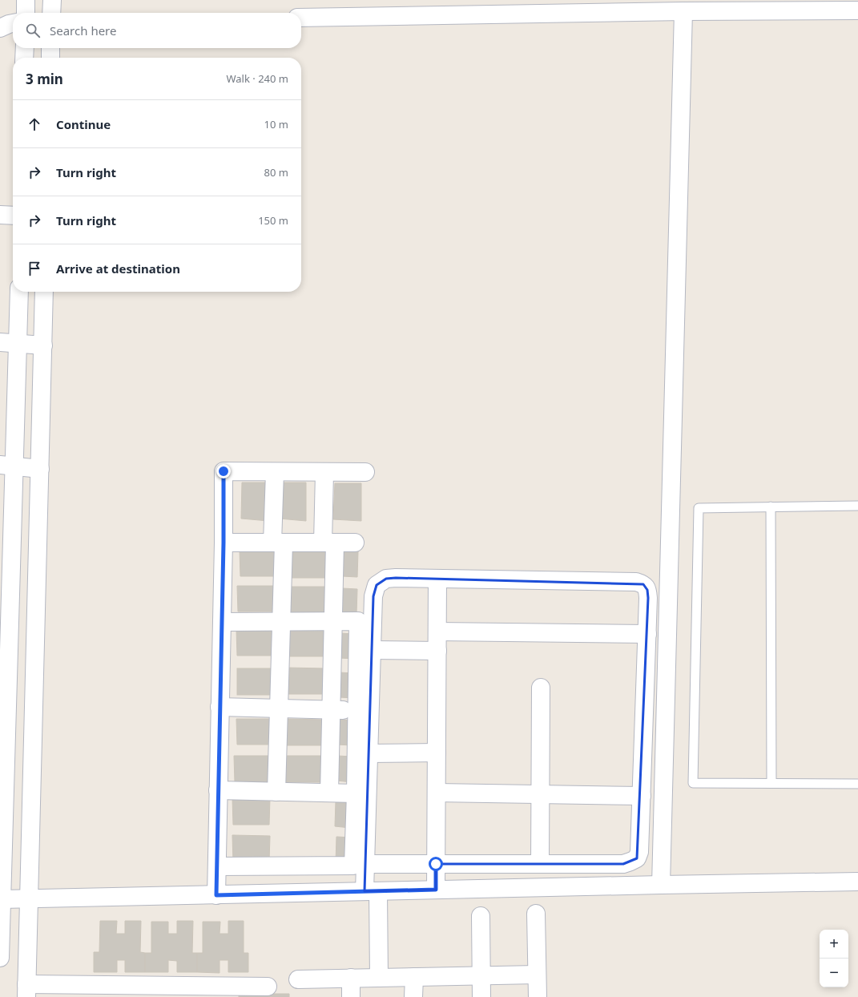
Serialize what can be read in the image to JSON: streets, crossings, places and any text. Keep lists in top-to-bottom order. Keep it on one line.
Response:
{"page":{"search":"Search here","heading":["3 min","Walk · 240 m"],"list":[["Continue","10 m"],["Turn right","80 m"],["Turn right","150 m"],"Arrive at destination"],"map_buttons":["+","−"]}}
